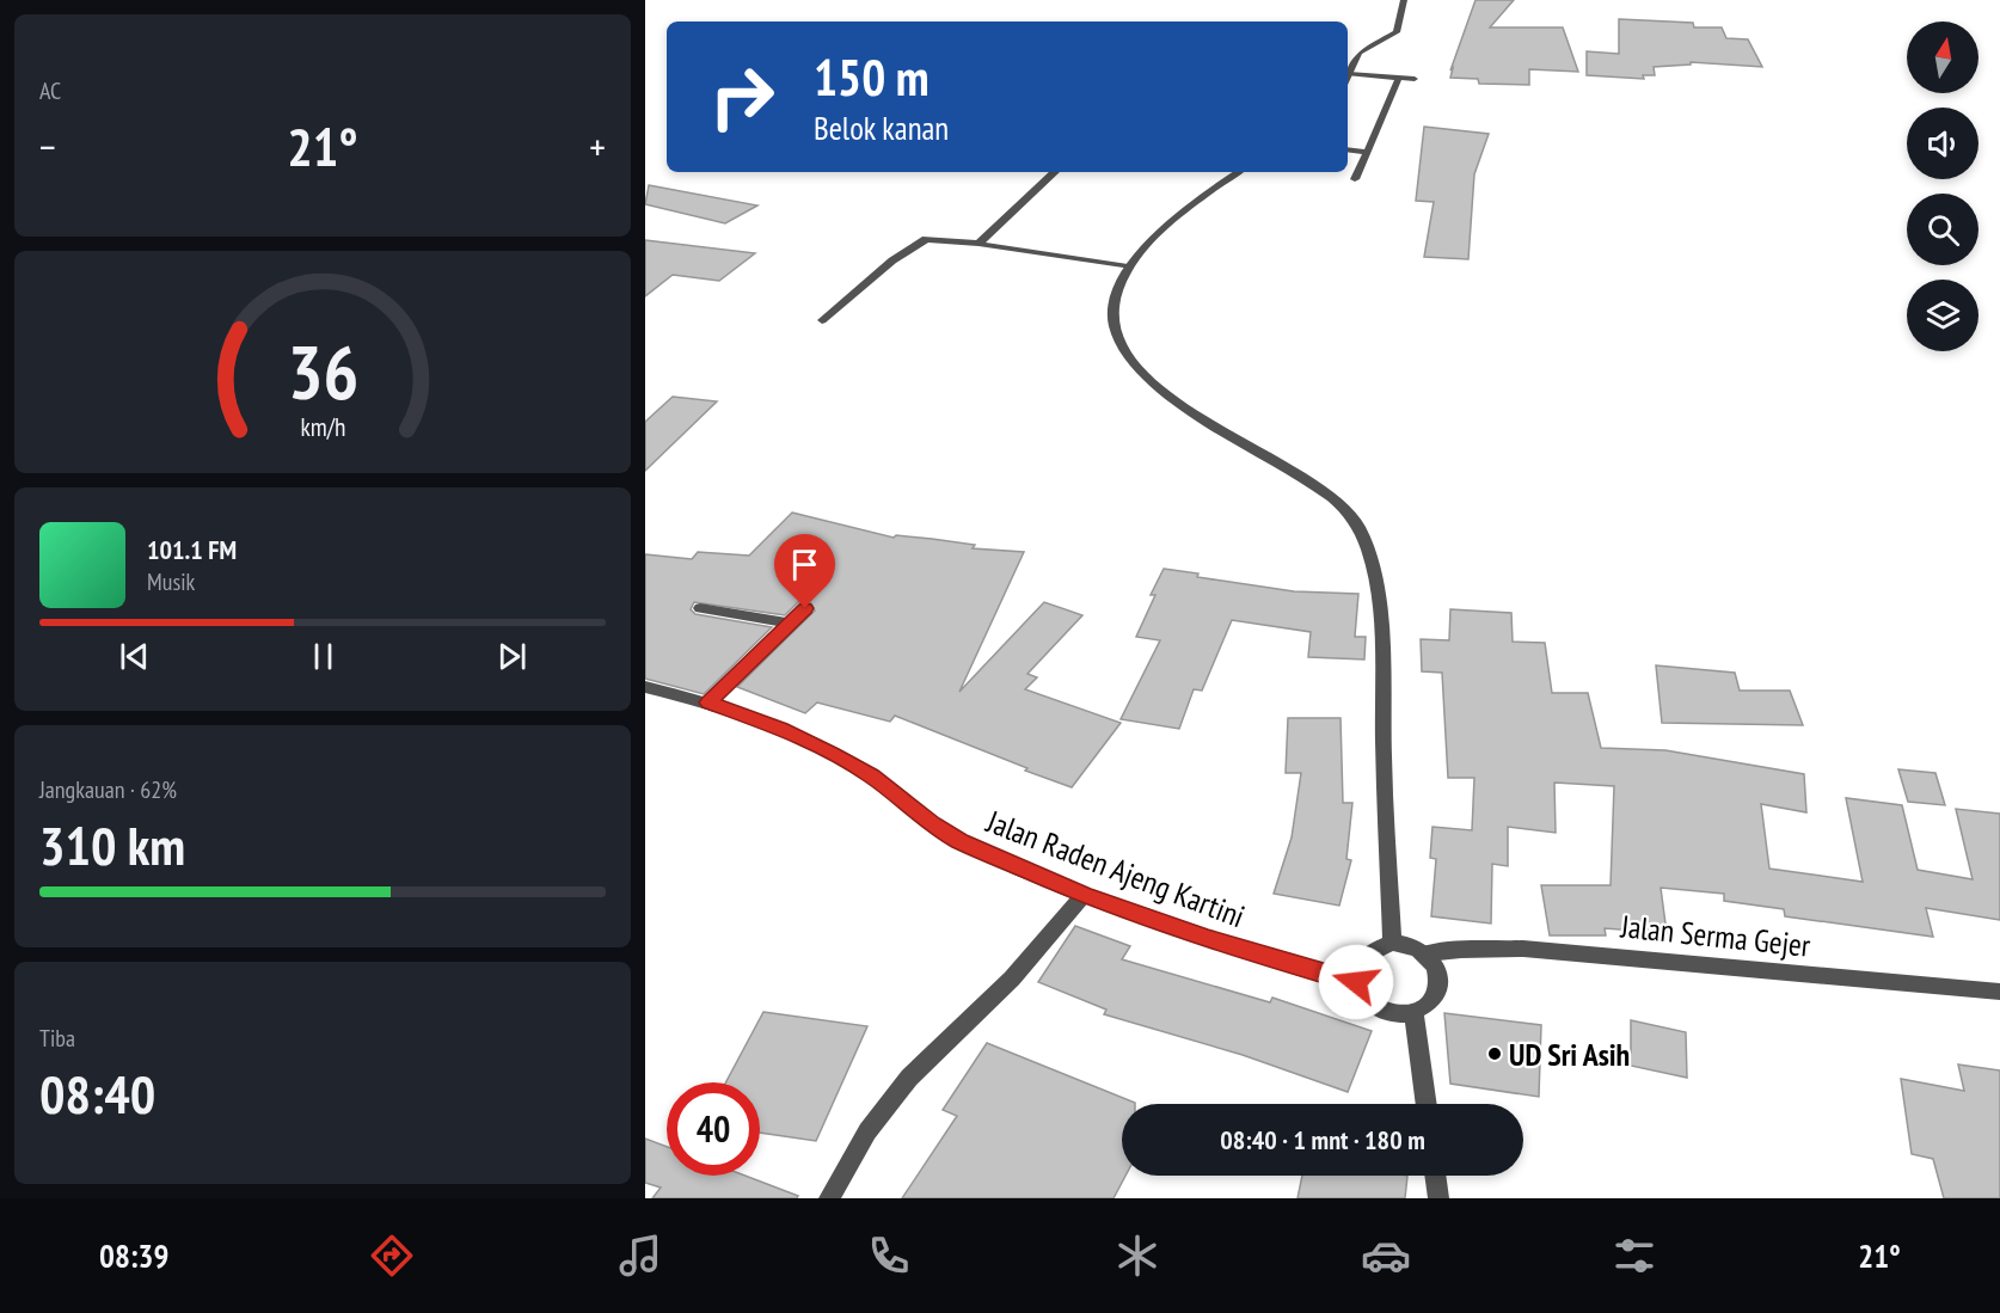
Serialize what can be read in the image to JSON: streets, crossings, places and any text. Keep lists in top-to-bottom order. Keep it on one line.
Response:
{"streets":{"street":["Jalan Raden Ajeng Kartini","Jalan Serma Gejer"]},"crossings":[["Jalan Raden Ajeng Kartini","Jalan Serma Gejer"]],"places":["UD Sri Asih"],"north":"top","page":{"tile":["AC",["Jangkauan · 62%","310 km"],["Tiba","08:40"]],"turn":["150 m","Belok kanan"],"heat":["−","21°","+"],"song":["101.1 FM","Musik"],"limit":"40","trip":"08:40 · 1 mnt · 180 m","tabs":["08:39","21°"],"gauge":["36","km/h"]}}
